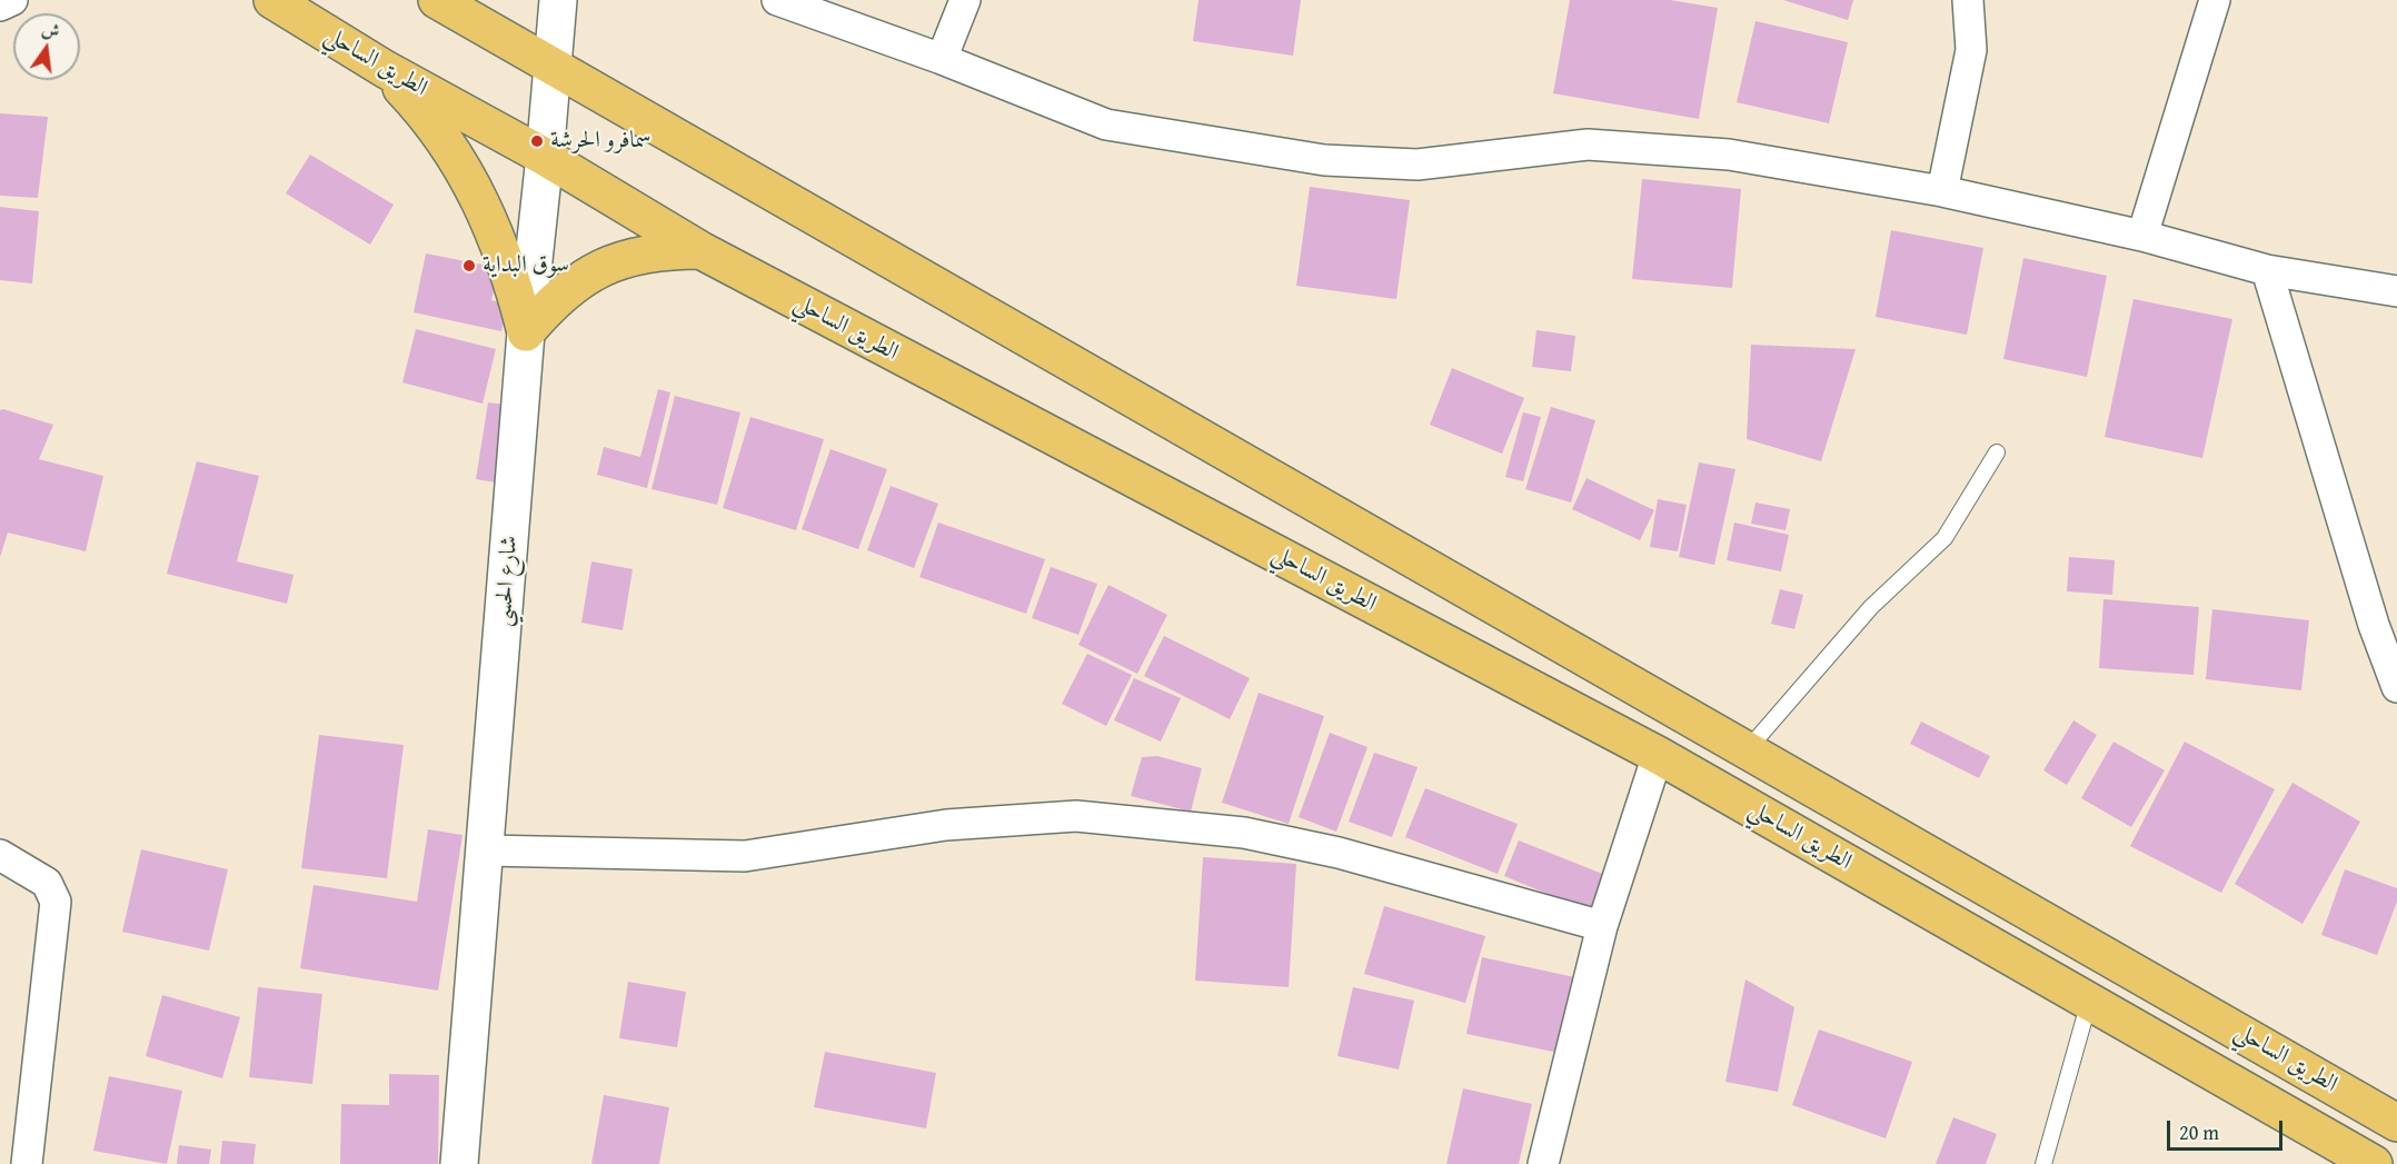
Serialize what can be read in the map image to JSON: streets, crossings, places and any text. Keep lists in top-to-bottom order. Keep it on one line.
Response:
{"streets":{"highway":["الطريق الساحلي"],"street":["شارع الحسي"]},"crossings":[["الطريق الساحلي","شارع الحسي"]],"places":["سمافرو الحرشة","سوق البداية"],"scale_bar":"20 m","north":"top"}
